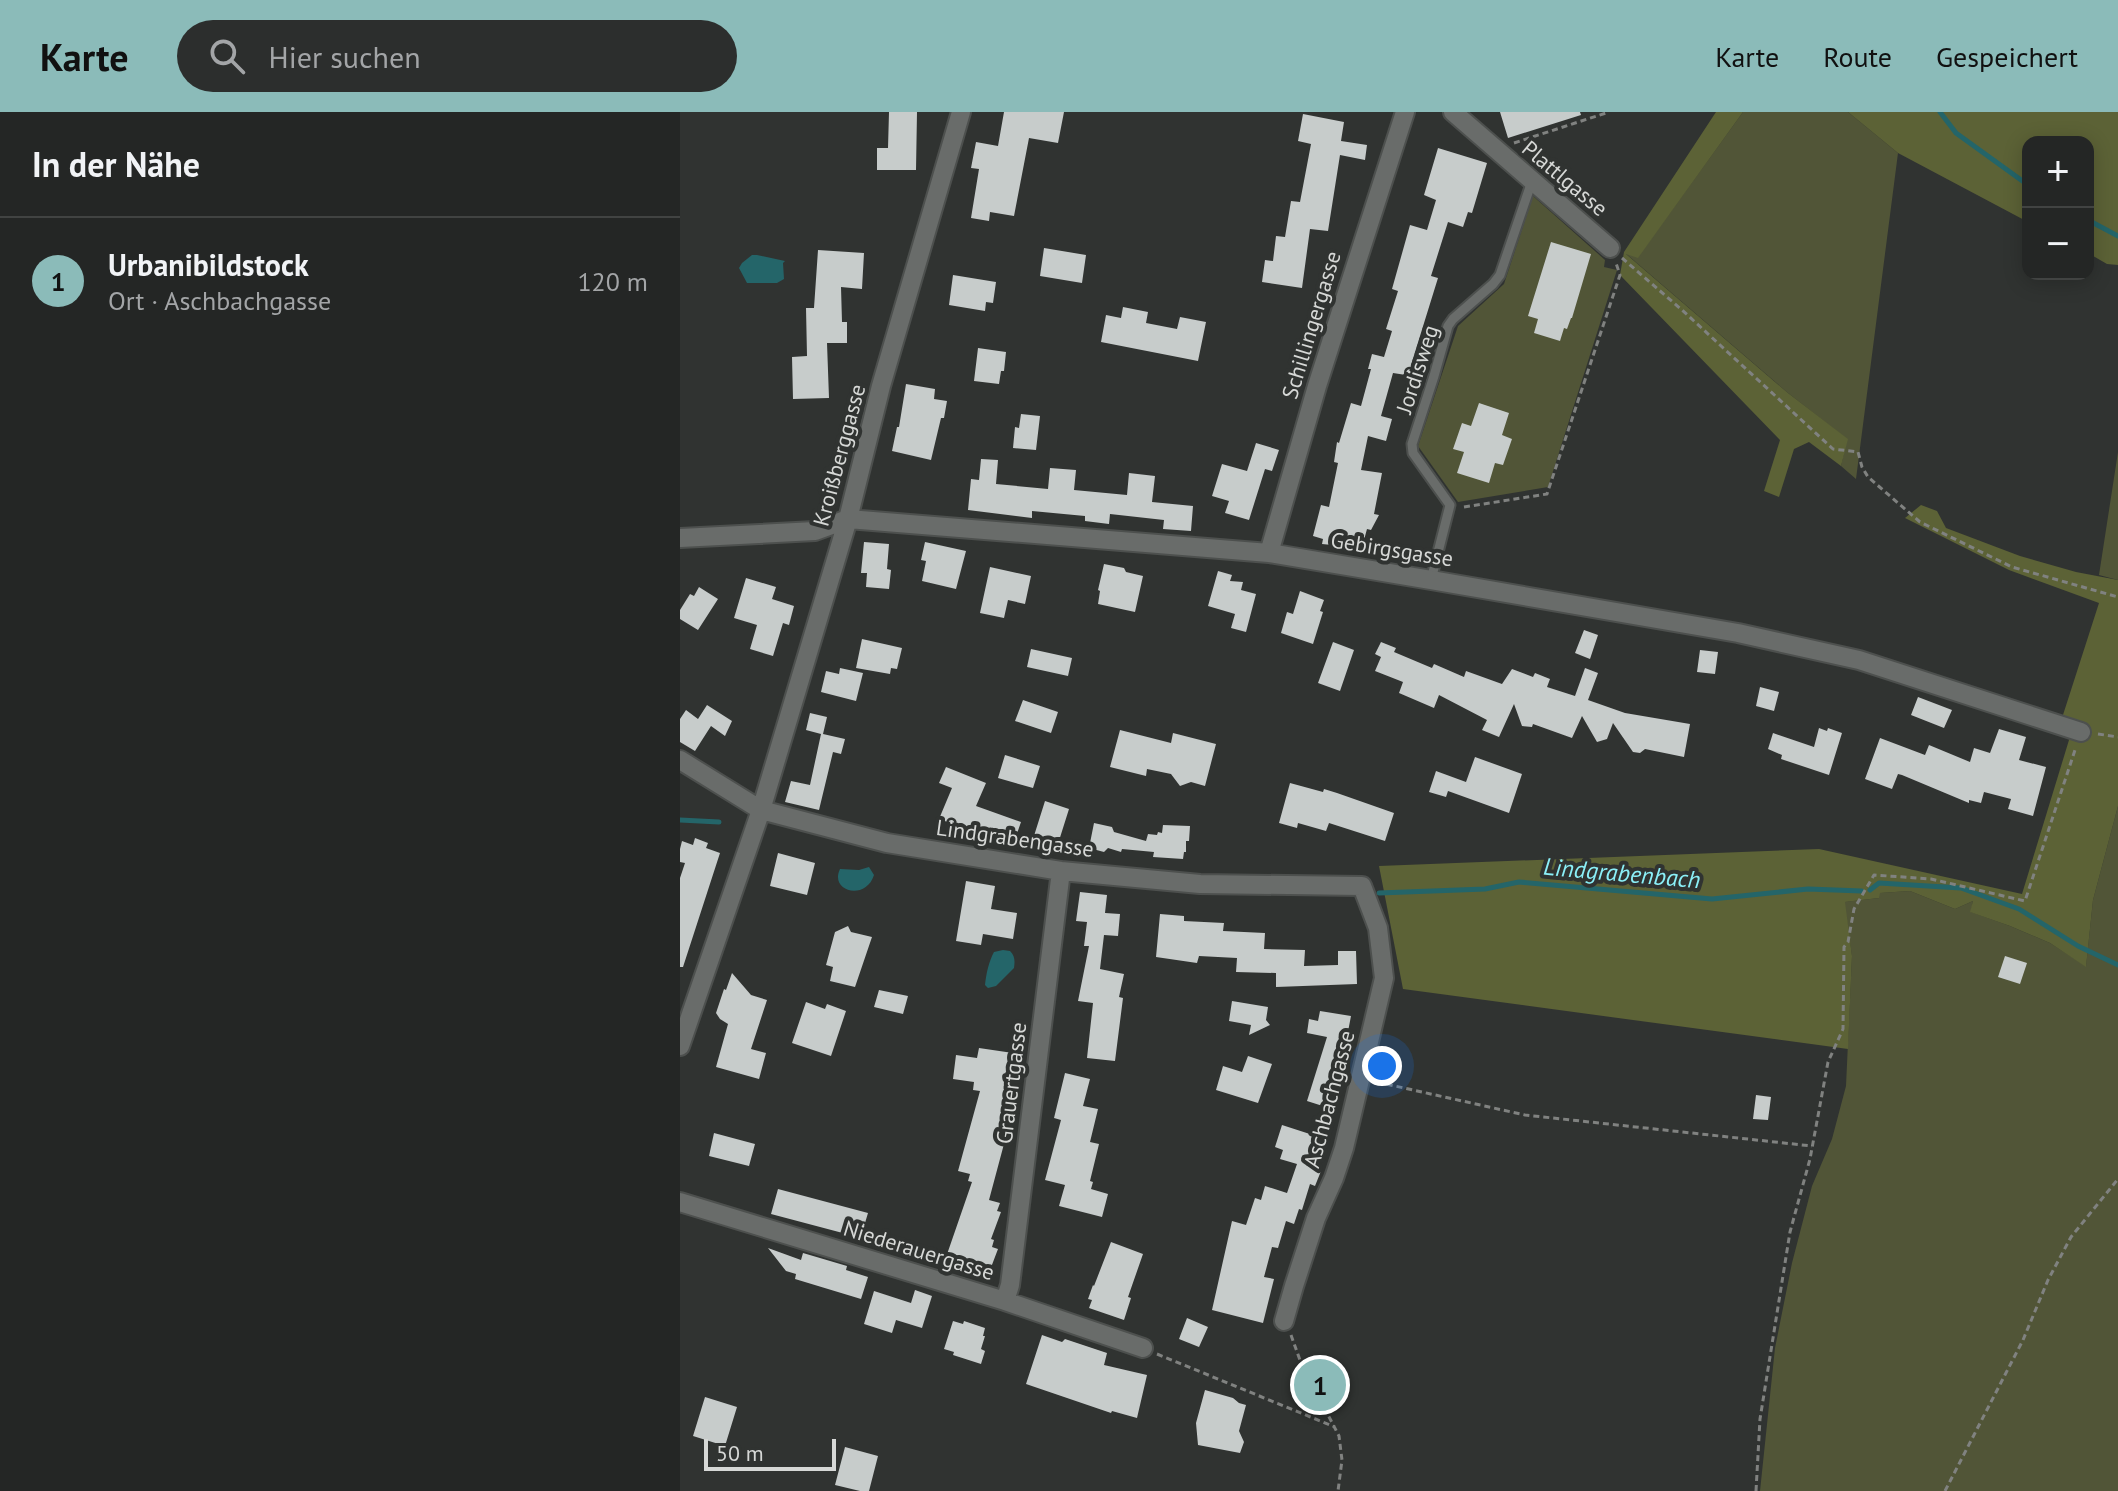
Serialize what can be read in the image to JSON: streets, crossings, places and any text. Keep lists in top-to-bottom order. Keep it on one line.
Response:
{"streets":{"street":["Plattlgasse","Schillingergasse","Kroißberggasse","Gebirgsgasse","Lindgrabengasse","Grauertgasse","Aschbachgasse","Niederauergasse"],"lane":["Jordisweg"]},"crossings":[["Plattlgasse","Jordisweg"],["Schillingergasse","Gebirgsgasse"],["Kroißberggasse","Gebirgsgasse"],["Kroißberggasse","Lindgrabengasse"],["Lindgrabengasse","Grauertgasse"],["Lindgrabengasse","Aschbachgasse"],["Grauertgasse","Niederauergasse"]],"water":["Lindgrabenbach"],"scale_bar":"50 m","page":{"header":"Karte","search":"Hier suchen","nav":["Karte","Route","Gespeichert"],"heading":"In der Nähe","map_buttons":["+","−"],"list":[{"mark":"1","name":"Urbanibildstock","note":"Ort · Aschbachgasse","value":"120 m"}],"pins":"1","scale":"50 m"}}
